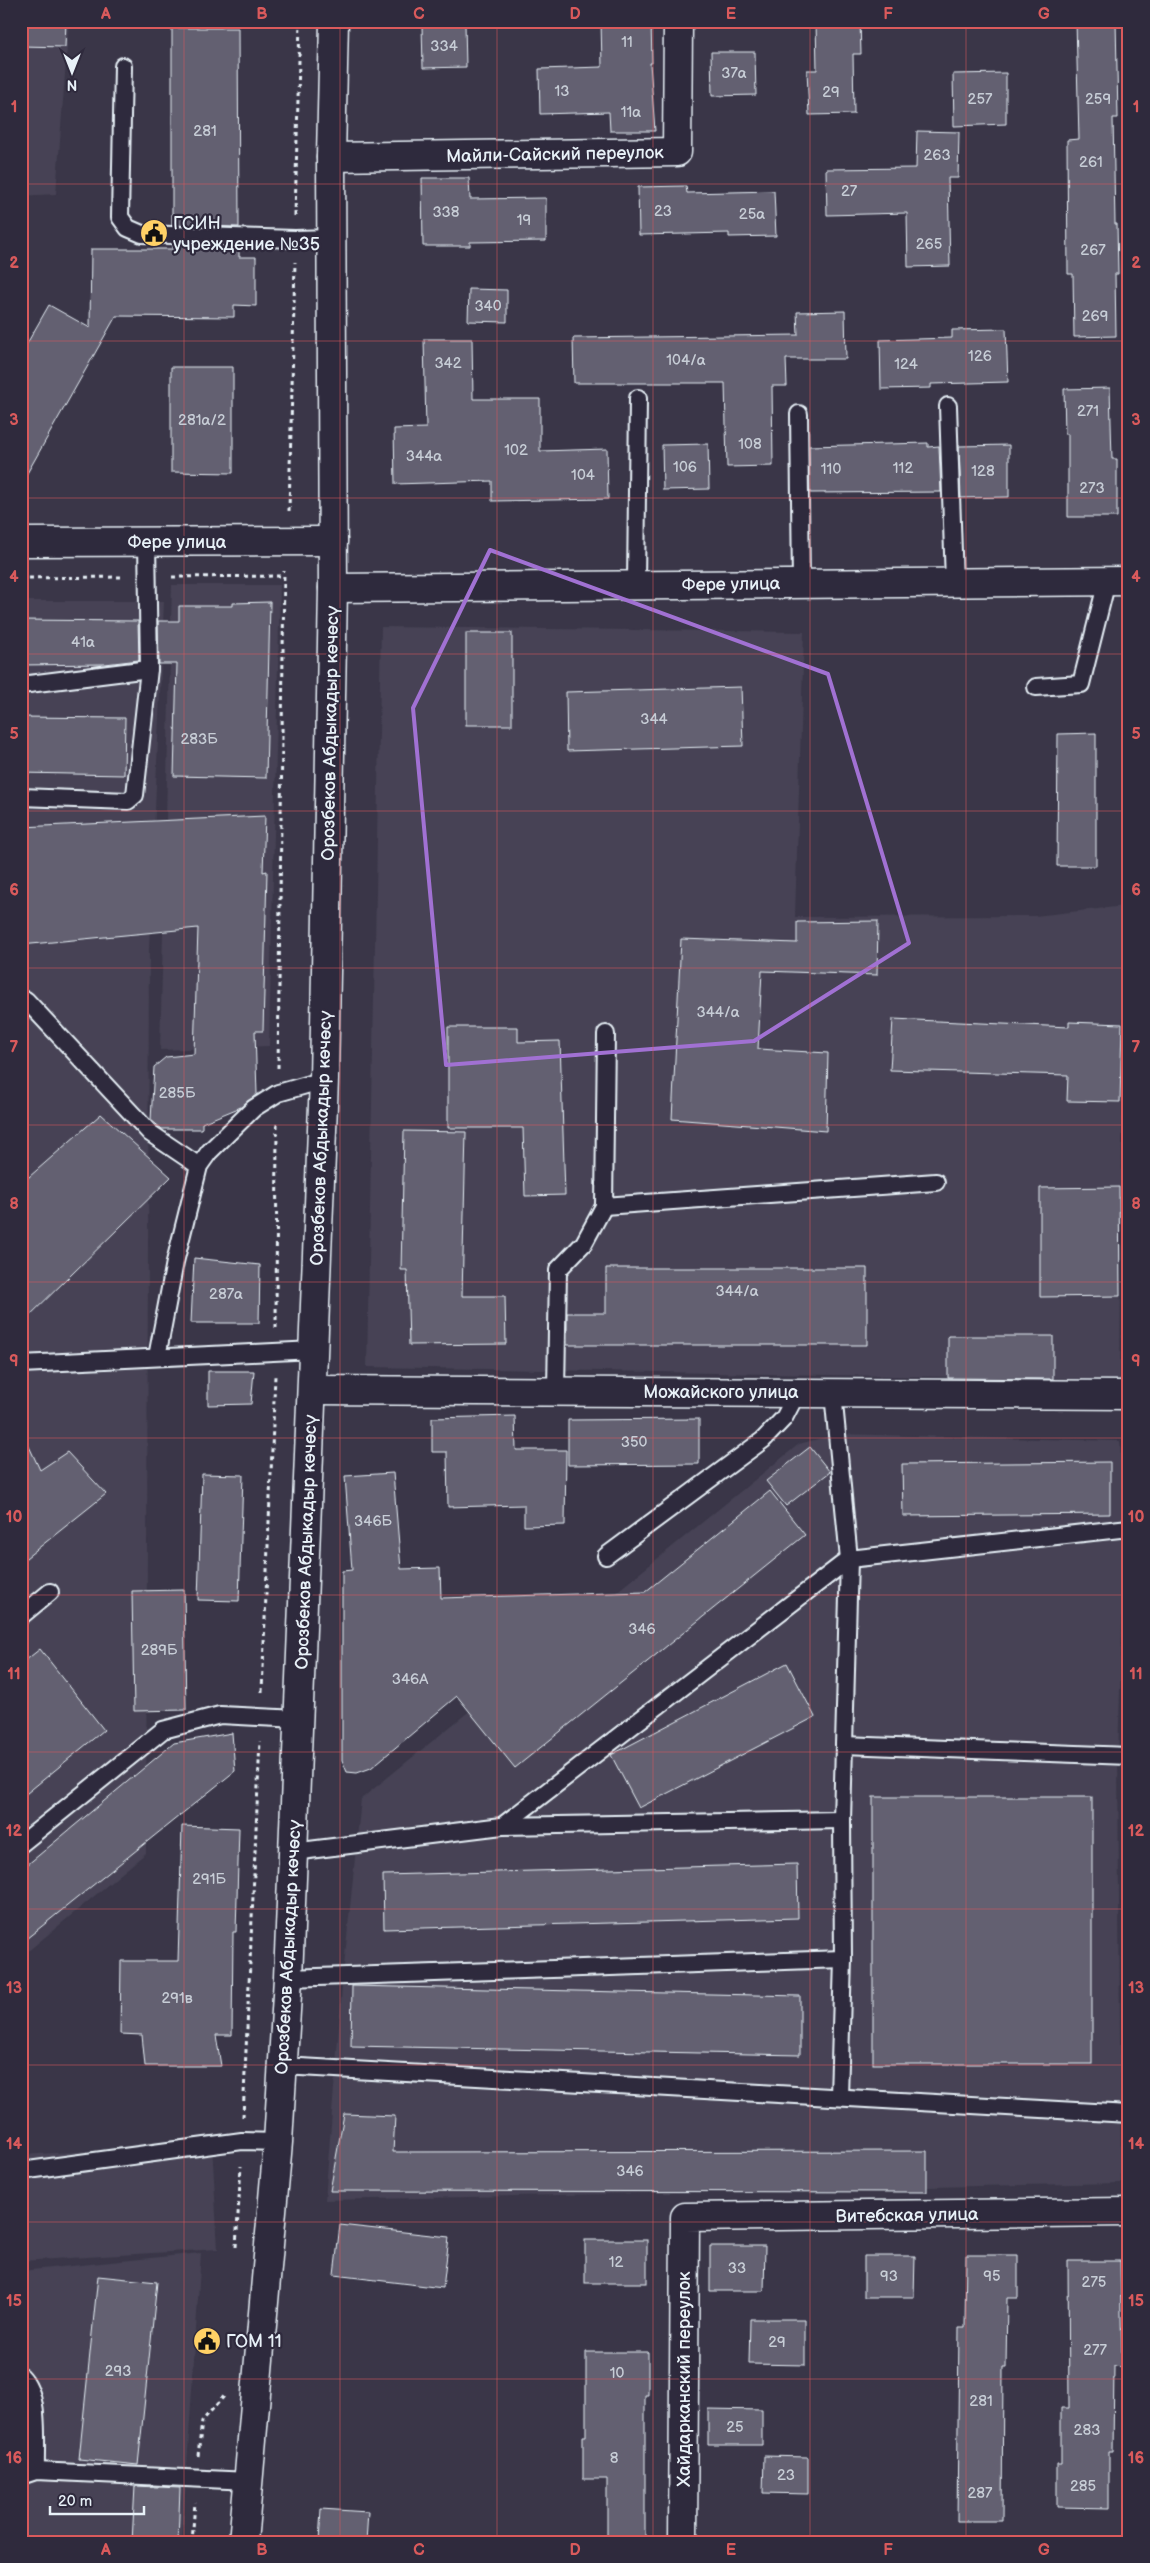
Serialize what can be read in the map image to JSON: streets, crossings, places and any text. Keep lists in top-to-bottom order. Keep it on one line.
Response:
{"streets":{"street":["Майли-Сайский переулок","Фере улица","Орозбеков Абдыкадыр көчөсү","Можайского улица","Витебская улица","Хайдарканский переулок"]},"crossings":[["Майли-Сайский переулок","Орозбеков Абдыкадыр көчөсү"],["Фере улица","Орозбеков Абдыкадыр көчөсү"],["Орозбеков Абдыкадыр көчөсү","Можайского улица"],["Витебская улица","Хайдарканский переулок"]],"places":{"public building":["ГСИН учреждение №35","ГОМ 11"]},"house_numbers":["11","334","37а","13","29","257","259","11а","281","263","261","27","23","338","25а","19","265","267","340","269","126","104/а","342","124","271","281а/2","108","102","344а","106","112","110","128","104","273","41а","344","283Б","344/а","285Б","344/а","287а","350","346Б","346","289Б","346А","291Б","291в","346","12","33","93","95","275","29","277","293","10","281","25","283","8","23","285","287"],"scale_bar":"20 m","north":"bottom","grid":{"columns":["A","B","C","D","E","F","G"],"rows":["1","2","3","4","5","6","7","8","9","10","11","12","13","14","15","16"]}}
